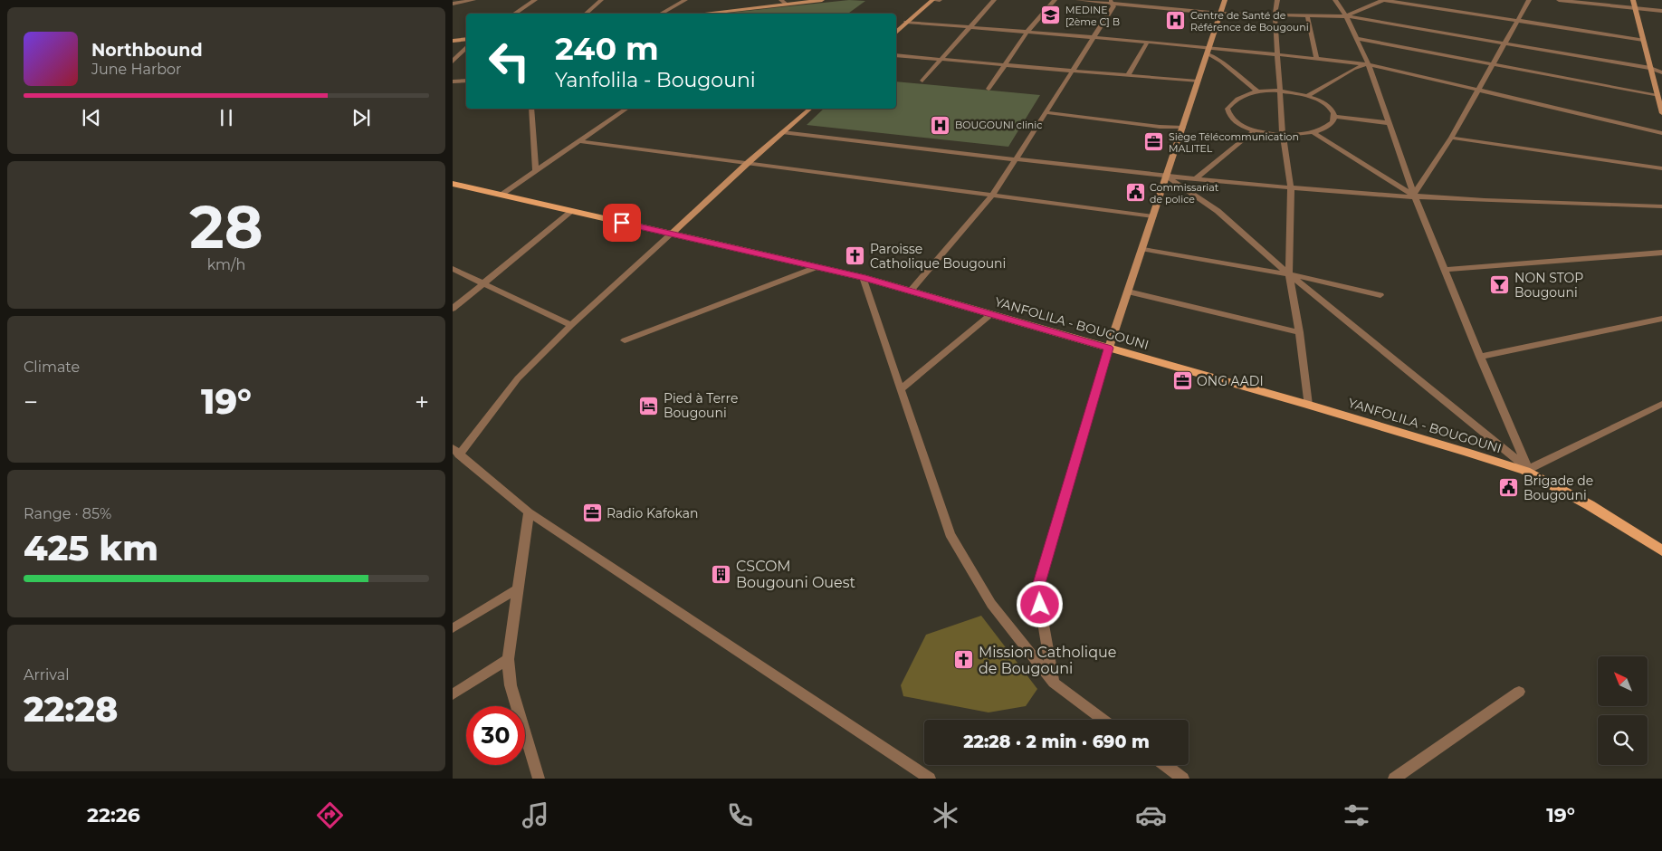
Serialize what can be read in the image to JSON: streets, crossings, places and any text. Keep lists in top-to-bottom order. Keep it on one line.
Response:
{"streets":{"main road":["YANFOLILA - BOUGOUNI"]},"places":{"school or university":["MEDINE [2ème C] B"],"hospital":["Centre de Santé de Référence de Bougouni","BOUGOUNI clinic"],"office":["Siège Télécommunication MALITEL","ONG AADI","Radio Kafokan"],"public building":["Commissariat de police","Brigade de Bougouni"],"church":["Paroisse Catholique Bougouni","Mission Catholique de Bougouni"],"bar":["NON STOP Bougouni"],"hotel":["Pied à Terre Bougouni"],"building":["CSCOM Bougouni Ouest"]},"north":"top left","page":{"turn":["240 m","Yanfolila - Bougouni"],"song":["Northbound","June Harbor"],"tile":[["28","km/h"],"Climate",["Range · 85%","425 km"],["Arrival","22:28"]],"heat":["−","19°","+"],"limit":"30","trip":"22:28 · 2 min · 690 m","tabs":["22:26","19°"]}}
